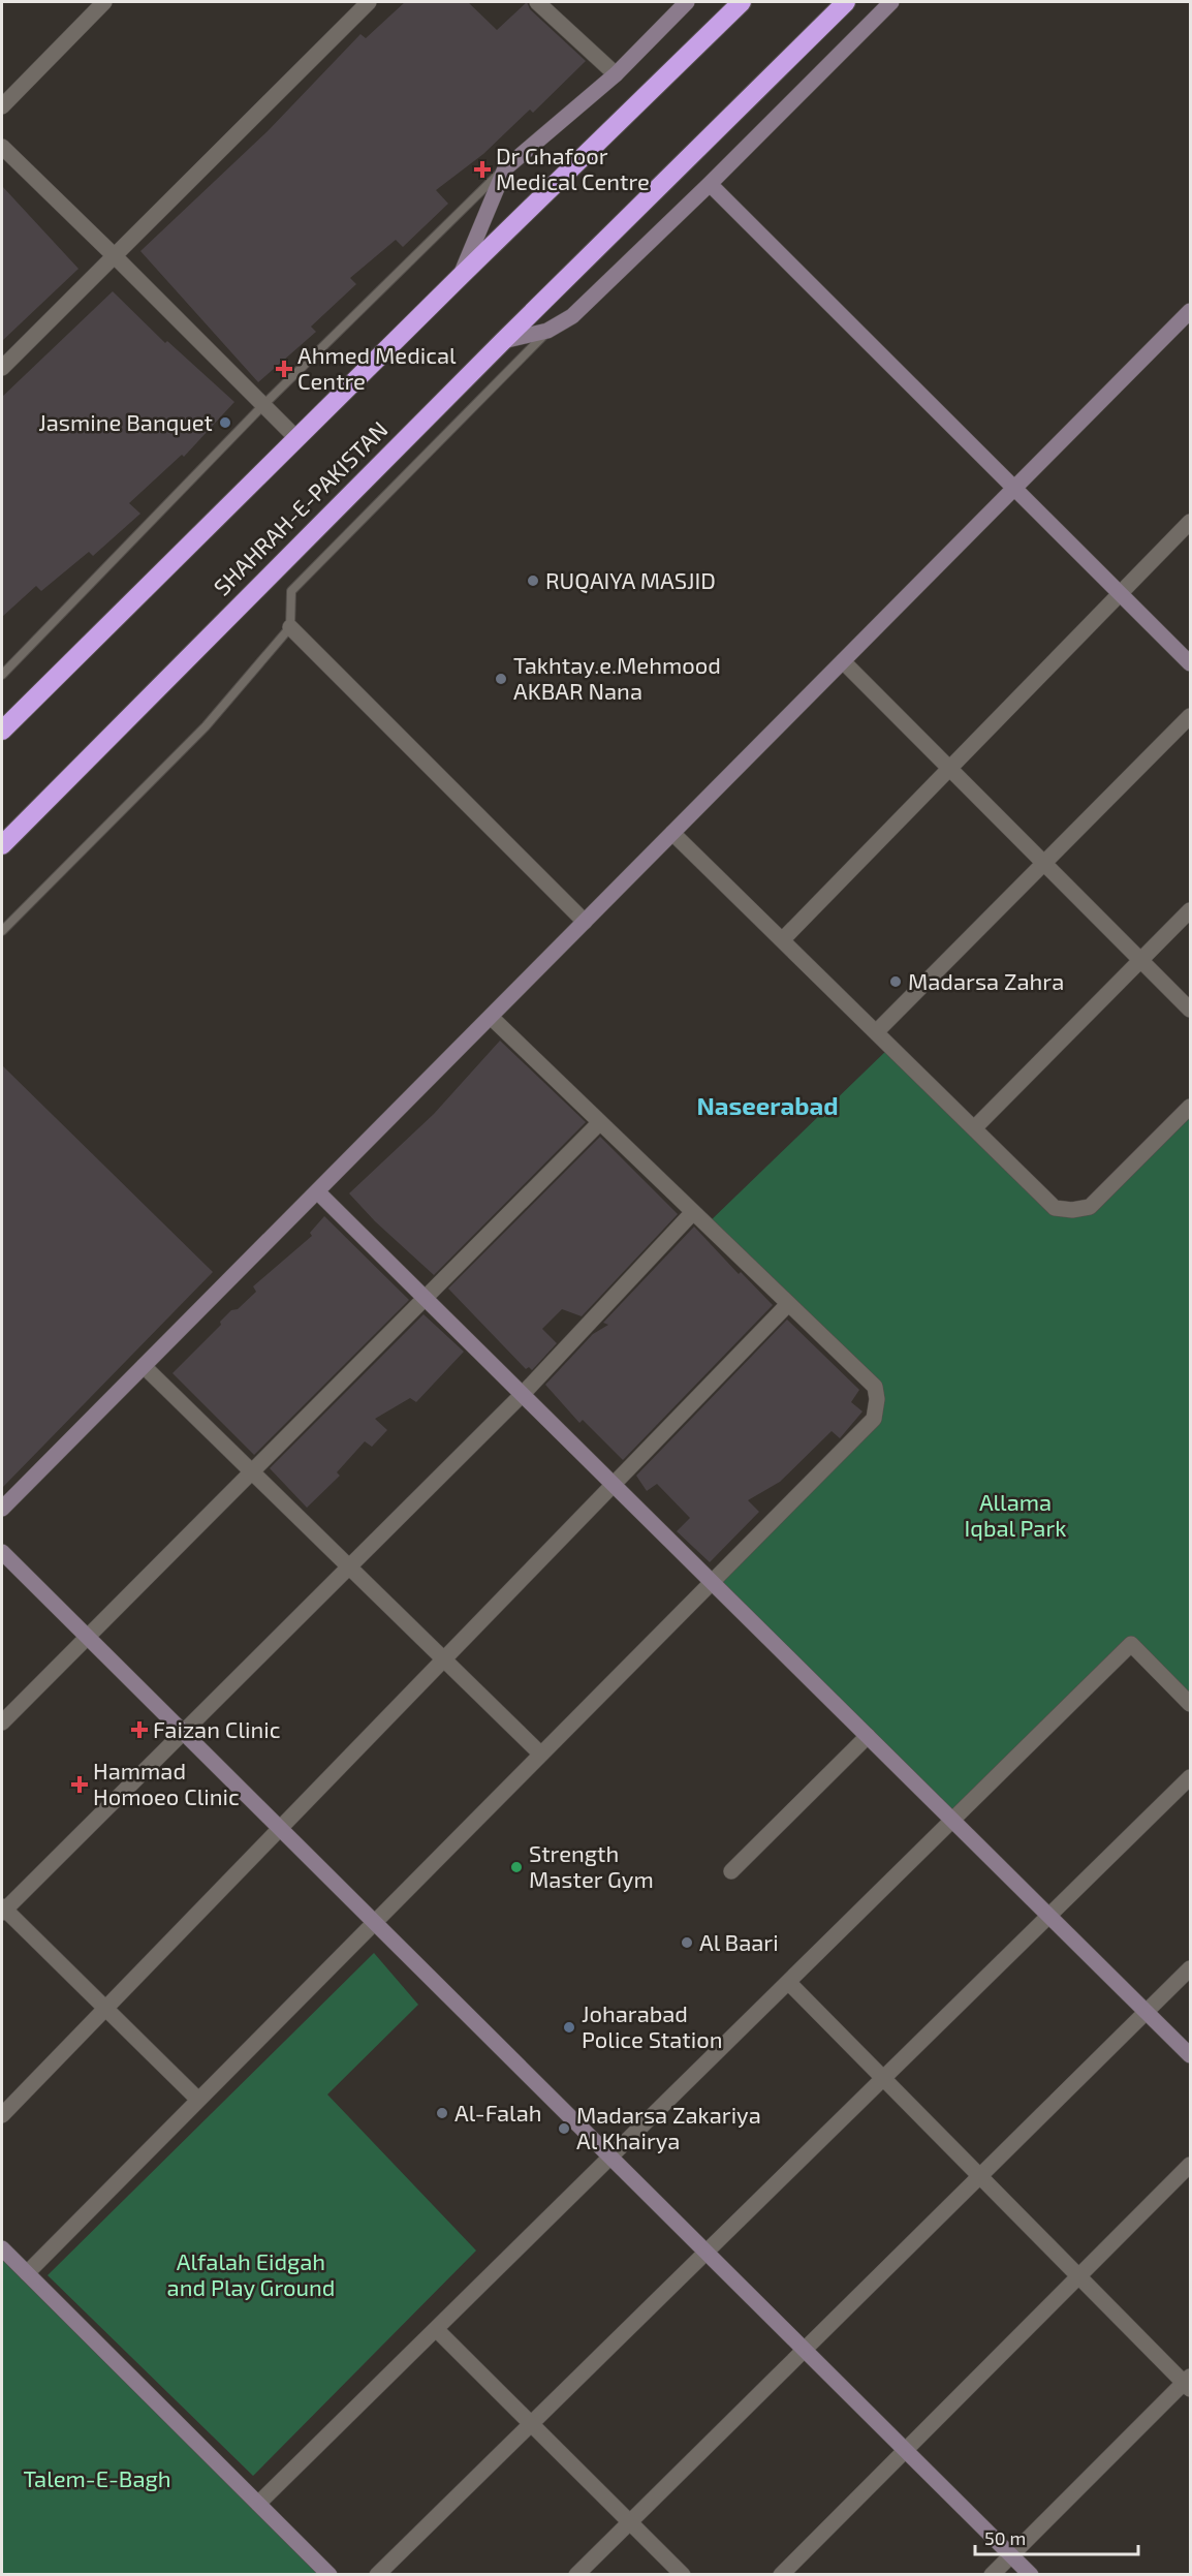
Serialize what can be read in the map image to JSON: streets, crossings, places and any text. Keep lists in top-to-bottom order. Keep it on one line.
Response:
{"streets":{"highway":["SHAHRAH-E-PAKISTAN"]},"districts":["Naseerabad"],"parks":["Allama Iqbal Park","Alfalah Eidgah and Play Ground","Talem-E-Bagh"],"places":{"health":["Dr Ghafoor Medical Centre","Ahmed Medical Centre","Faizan Clinic","Hammad Homoeo Clinic"],"other":["Jasmine Banquet","RUQAIYA MASJID","Takhtay.e.Mehmood AKBAR Nana","Madarsa Zahra","Strength Master Gym","Al Baari","Joharabad Police Station","Al-Falah","Madarsa Zakariya Al Khairya"]},"scale_bar":"50 m"}
